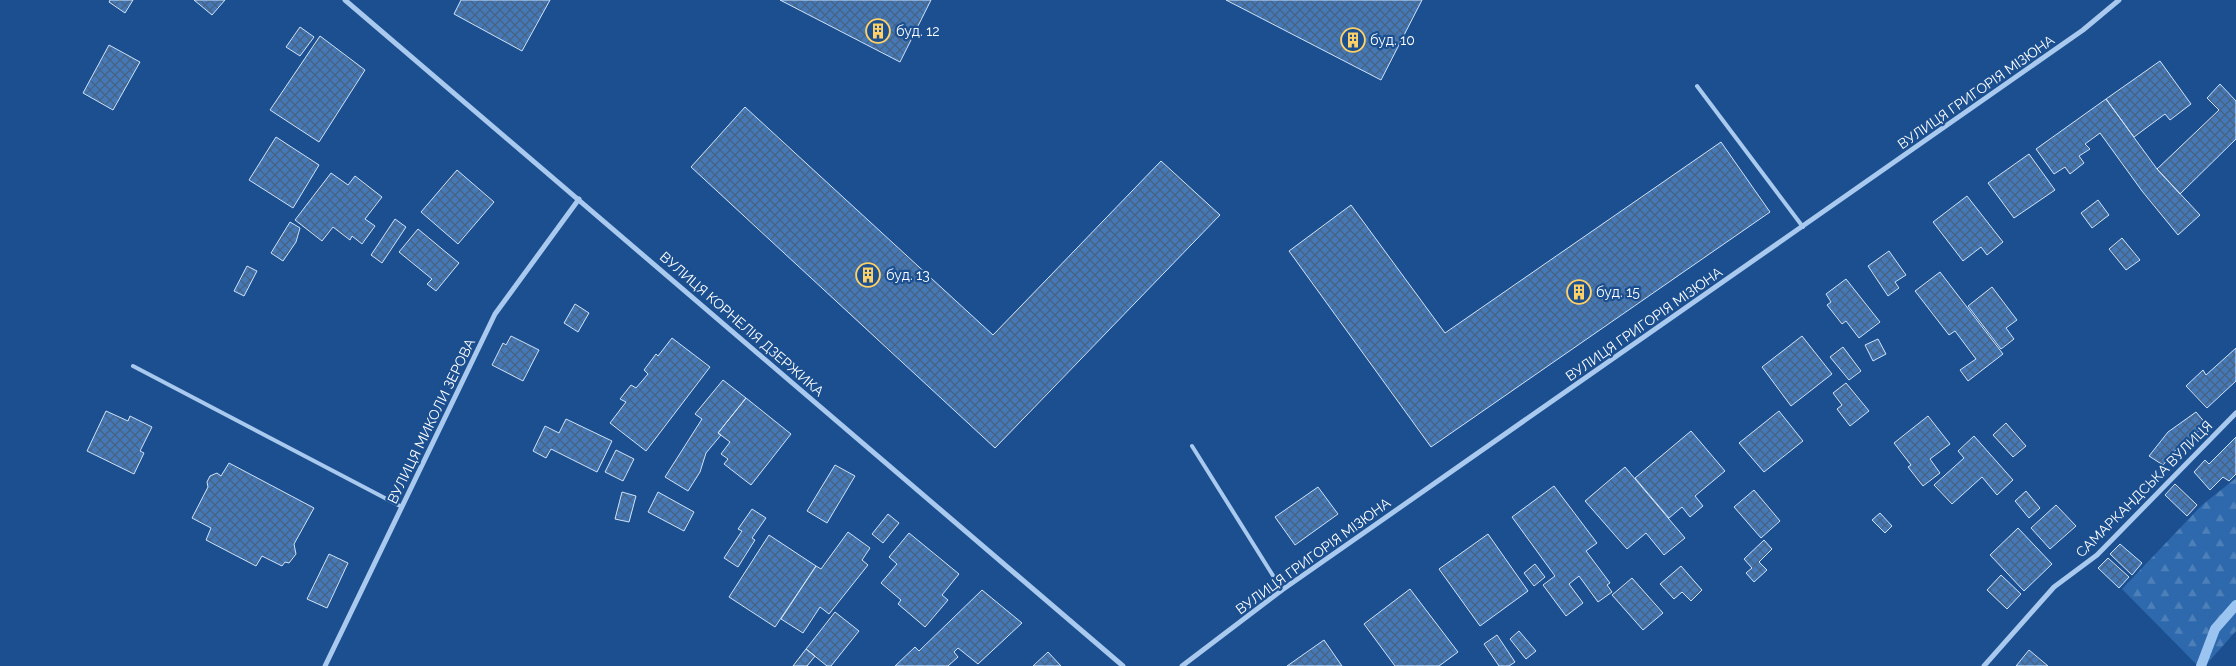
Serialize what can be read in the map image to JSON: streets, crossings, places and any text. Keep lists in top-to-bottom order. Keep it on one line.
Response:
{"streets":{"street":["ВУЛИЦЯ ГРИГОРІЯ МІЗЮНА","ВУЛИЦЯ КОРНЕЛІЯ ДЗЕРЖИКА","ВУЛИЦЯ МИКОЛИ ЗЕРОВА","САМАРКАНДСЬКА ВУЛИЦЯ"]},"crossings":[["ВУЛИЦЯ КОРНЕЛІЯ ДЗЕРЖИКА","ВУЛИЦЯ МИКОЛИ ЗЕРОВА"]],"places":{"building":["буд. 12","буд. 10","буд. 13","буд. 15"]}}
